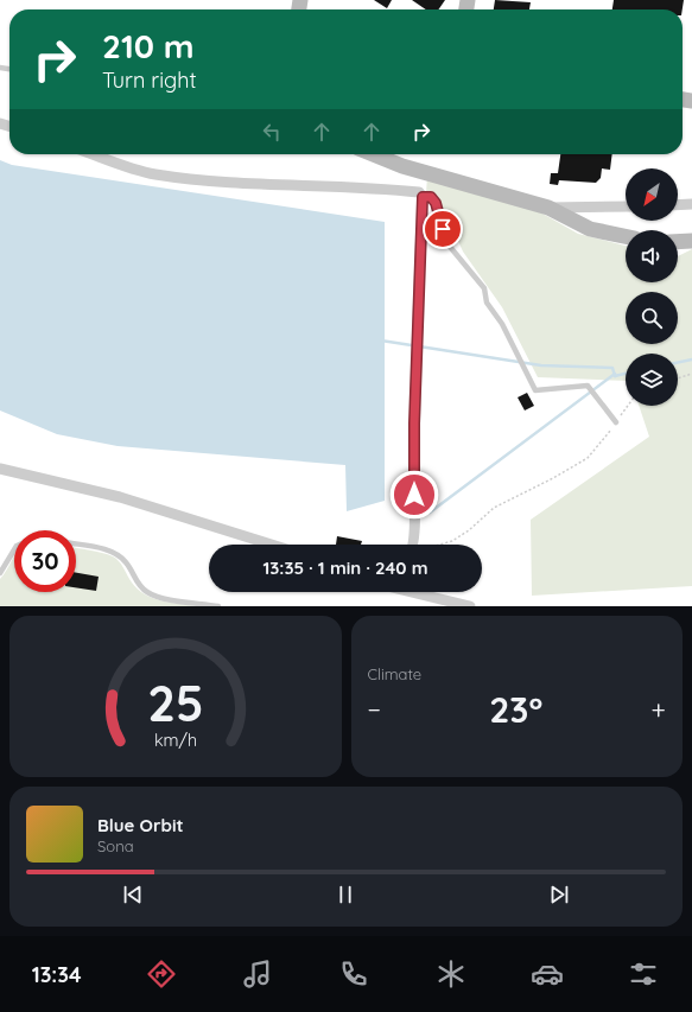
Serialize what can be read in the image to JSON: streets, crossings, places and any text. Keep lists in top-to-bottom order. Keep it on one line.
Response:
{"north":"bottom left","page":{"turn":["210 m","Turn right"],"limit":"30","trip":"13:35 · 1 min · 240 m","tile":"Climate","heat":["−","23°","+"],"song":["Blue Orbit","Sona"],"tabs":"13:34","gauge":["25","km/h"]}}
